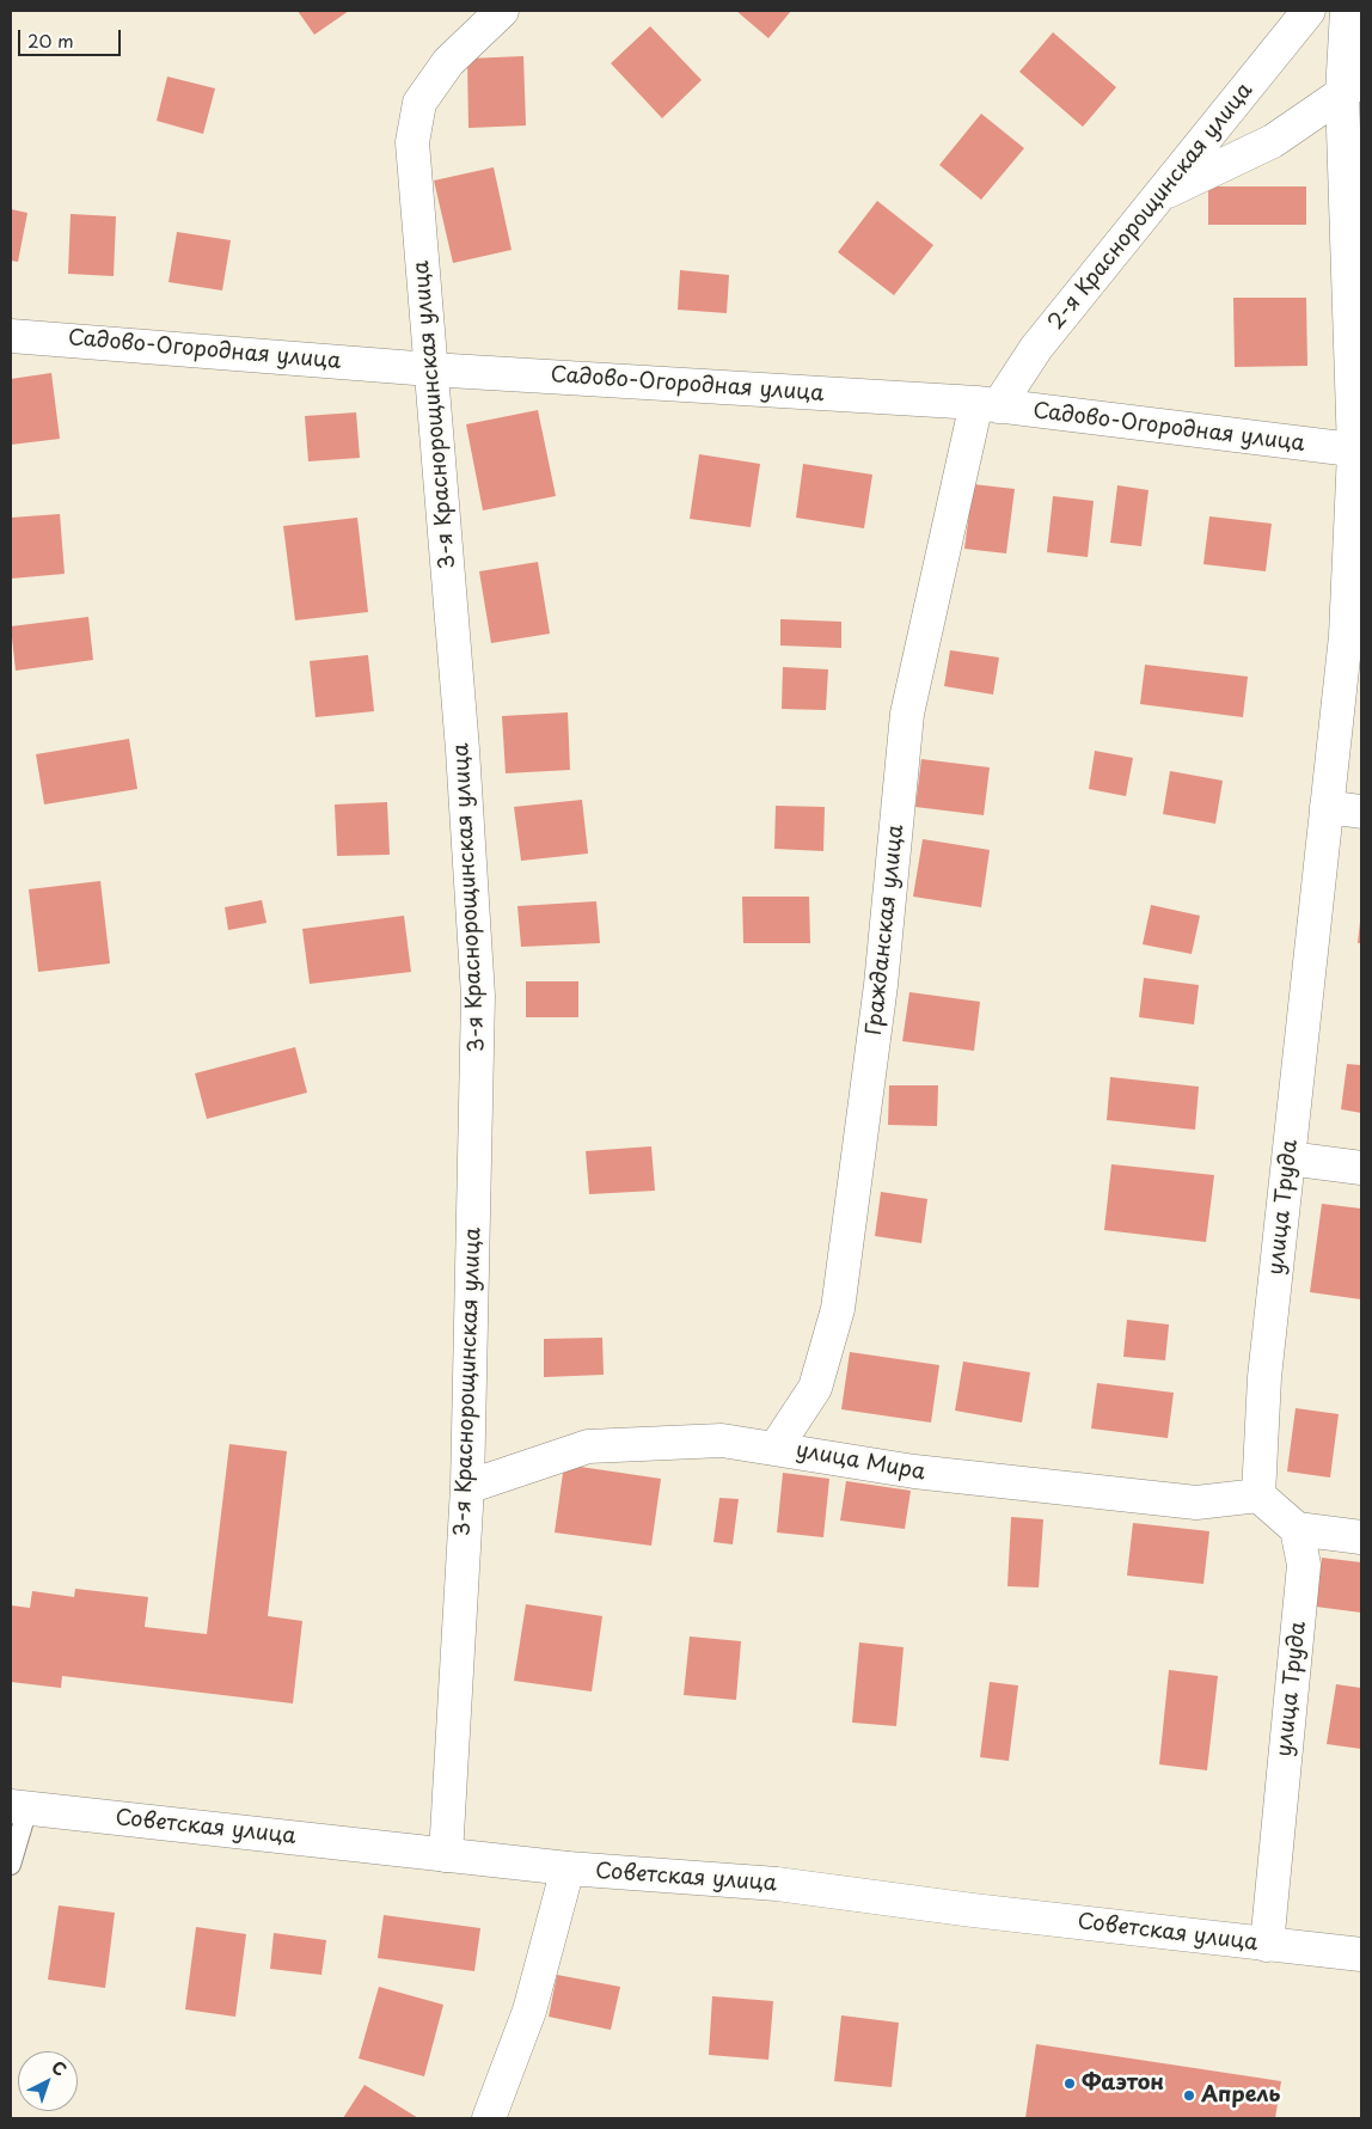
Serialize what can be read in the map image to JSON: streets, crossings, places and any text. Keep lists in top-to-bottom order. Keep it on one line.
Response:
{"streets":{"street":["2-я Краснорощинская улица","Садово-Огородная улица","3-я Краснорощинская улица","Гражданская улица","улица Труда","улица Мира","Советская улица"]},"crossings":[["2-я Краснорощинская улица","Садово-Огородная улица"],["2-я Краснорощинская улица","Гражданская улица"],["Садово-Огородная улица","3-я Краснорощинская улица"],["Садово-Огородная улица","Гражданская улица"],["Садово-Огородная улица","улица Труда"],["3-я Краснорощинская улица","улица Мира"],["3-я Краснорощинская улица","Советская улица"],["Гражданская улица","улица Мира"],["улица Труда","улица Мира"],["улица Труда","Советская улица"]],"places":["Фаэтон","Апрель"],"scale_bar":"20 m","north":"top right"}
